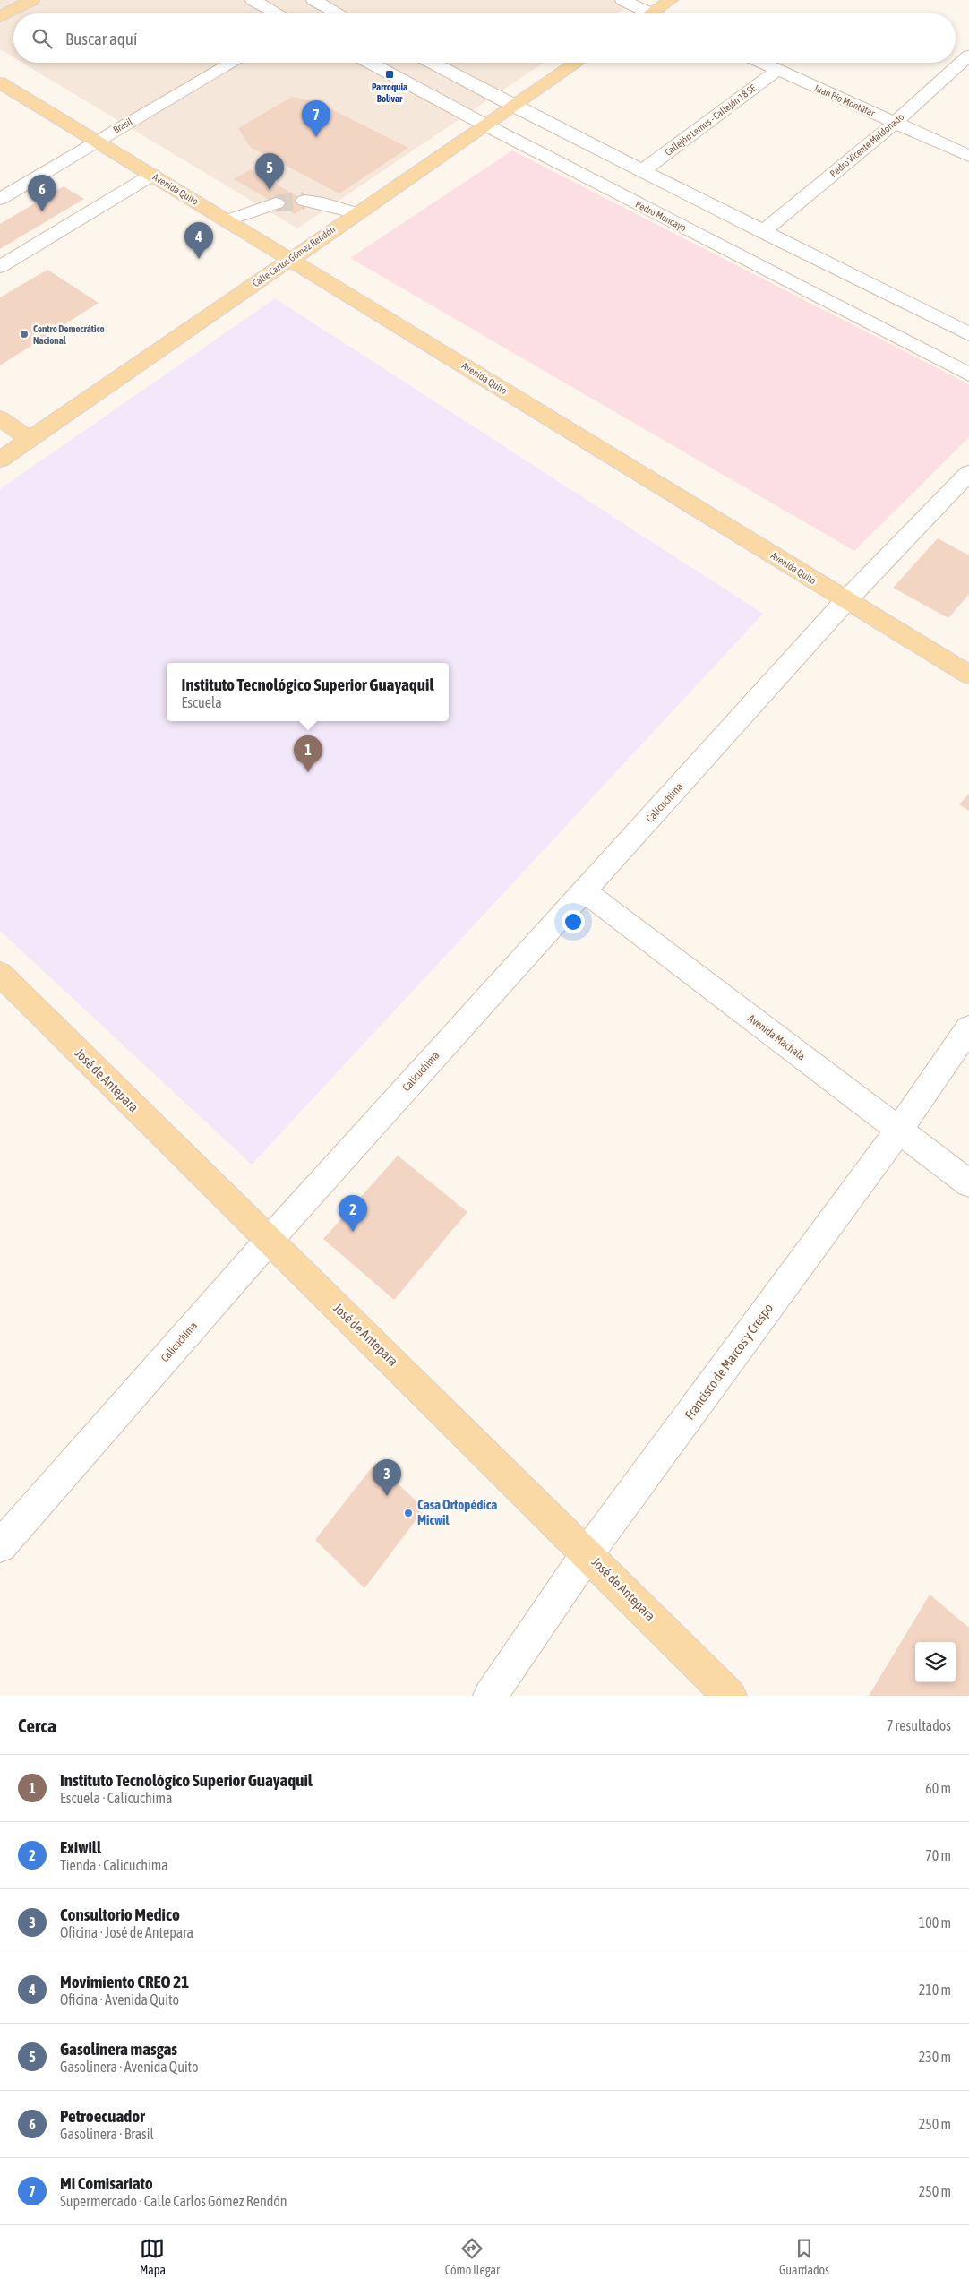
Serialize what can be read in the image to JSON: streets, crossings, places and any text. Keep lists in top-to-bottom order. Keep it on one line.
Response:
{"streets":{"main road":["Avenida Quito","Calle Carlos Gómez Rendón","José de Antepara"],"street":["Juan Pío Montúfar","Callejón Lemus - Callejón 18 SE","Brasil","Pedro Vicente Maldonado","Pedro Moncayo","Calicuchima","Avenida Machala","Francisco de Marcos y Crespo"]},"crossings":[["Juan Pío Montúfar","Callejón Lemus - Callejón 18 SE"],["Juan Pío Montúfar","Pedro Vicente Maldonado"],["Brasil","Avenida Quito"],["Avenida Quito","Calle Carlos Gómez Rendón"],["Avenida Quito","Calicuchima"],["Pedro Moncayo","Calle Carlos Gómez Rendón"],["Calicuchima","Avenida Machala"],["Calicuchima","José de Antepara"],["Avenida Machala","Francisco de Marcos y Crespo"],["José de Antepara","Francisco de Marcos y Crespo"]],"places":{"transit":["Parroquia Bolivar"],"other":["Centro Democrático Nacional","Casa Ortopédica Micwil"]},"page":{"search":"Buscar aquí","pins":["7","5","6","4","1","2","3"],"popup":["Instituto Tecnológico Superior Guayaquil","Escuela"],"heading":["Cerca","7 resultados"],"list":[{"mark":"1","name":"Instituto Tecnológico Superior Guayaquil","note":"Escuela · Calicuchima","value":"60 m"},{"mark":"2","name":"Exiwill","note":"Tienda · Calicuchima","value":"70 m"},{"mark":"3","name":"Consultorio Medico","note":"Oficina · José de Antepara","value":"100 m"},{"mark":"4","name":"Movimiento CREO 21","note":"Oficina · Avenida Quito","value":"210 m"},{"mark":"5","name":"Gasolinera masgas","note":"Gasolinera · Avenida Quito","value":"230 m"},{"mark":"6","name":"Petroecuador","note":"Gasolinera · Brasil","value":"250 m"},{"mark":"7","name":"Mi Comisariato","note":"Supermercado · Calle Carlos Gómez Rendón","value":"250 m"}],"nav":["Mapa","Cómo llegar","Guardados"]}}
